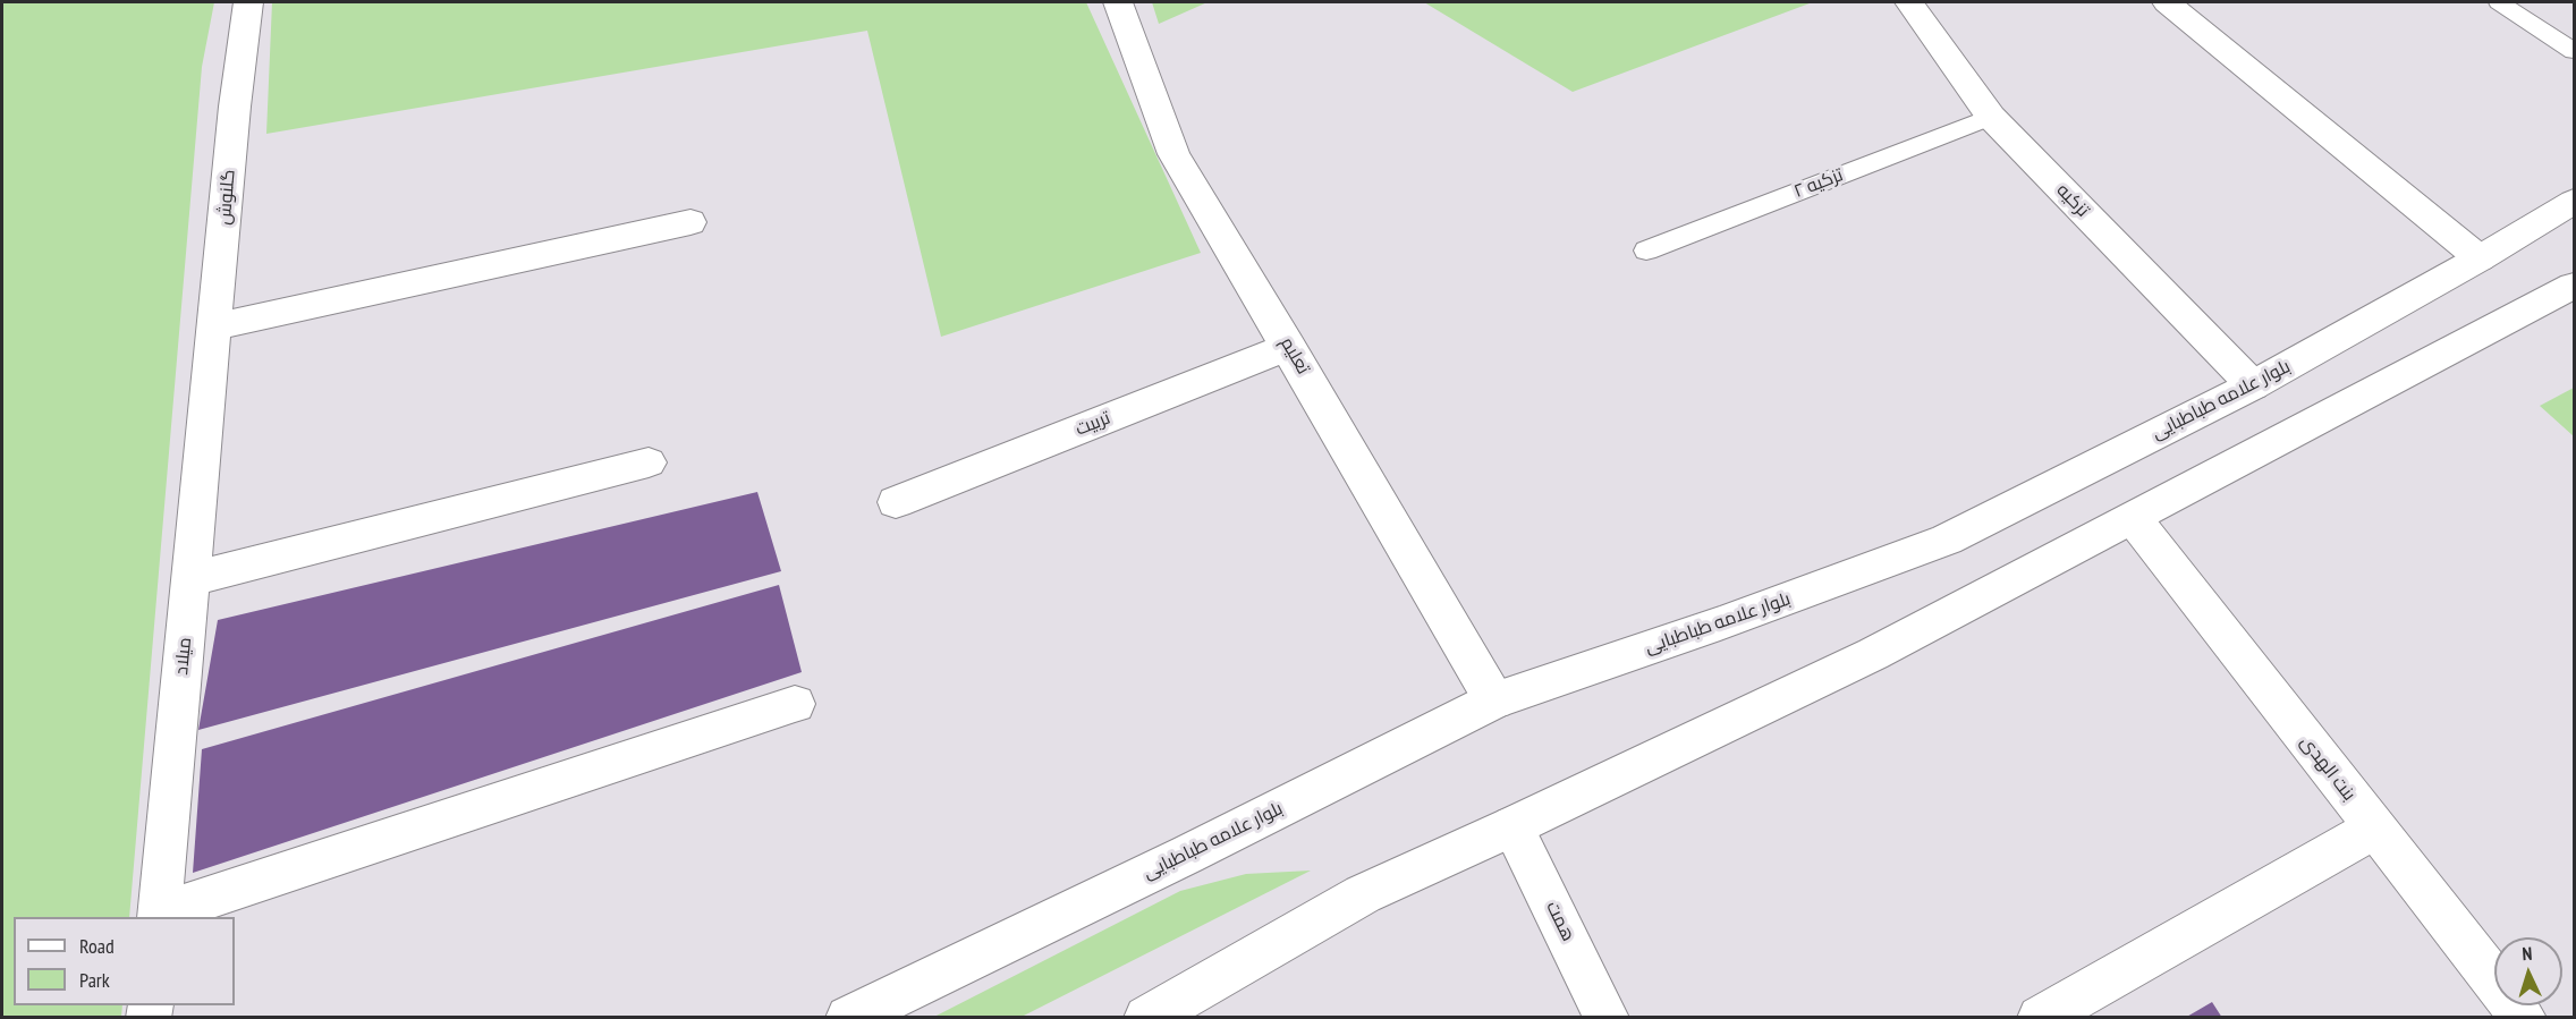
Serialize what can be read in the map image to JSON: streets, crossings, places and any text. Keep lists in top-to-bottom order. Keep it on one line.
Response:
{"streets":{"street":["گلنوش","تزکیه","تعلیم","بلوار علامه طباطبایی","تربیت","میلاد","بنت الهدی","همت"],"lane":["تزکیه ۲"]},"crossings":[["تزکیه ۲","تزکیه"],["گلنوش","میلاد"],["تزکیه","بلوار علامه طباطبایی"],["تعلیم","بلوار علامه طباطبایی"],["تعلیم","تربیت"]],"legend":["Road","Park"],"north":"top"}
